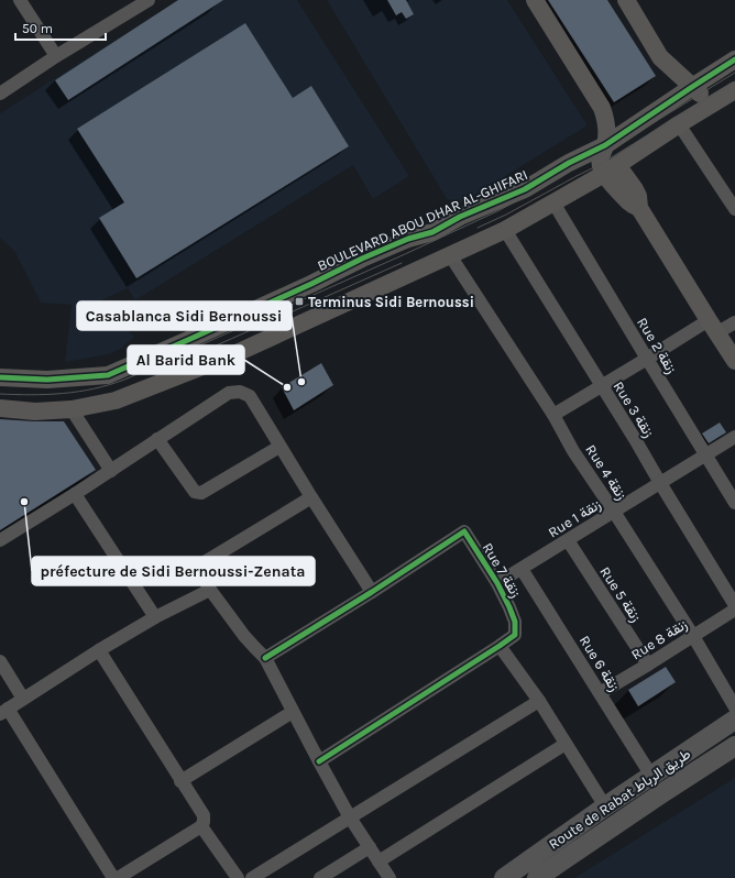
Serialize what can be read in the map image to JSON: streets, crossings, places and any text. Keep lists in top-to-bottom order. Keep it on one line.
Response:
{"streets":{"main road":["Route de Rabat طريق الرباط"],"street":["BOULEVARD ABOU DHAR AL-GHIFARI","Rue 2 زنقة","Rue 3 زنقة","Rue 4 زنقة","Rue 1 زنقة","Rue 7 زنقة","Rue 5 زنقة","Rue 8 زنقة","Rue 6 زنقة"]},"crossings":[["Rue 2 زنقة","Rue 1 زنقة"],["Rue 3 زنقة","Rue 1 زنقة"],["Rue 4 زنقة","Rue 1 زنقة"],["Rue 4 زنقة","Rue 8 زنقة"],["Rue 1 زنقة","Rue 7 زنقة"],["Rue 1 زنقة","Rue 5 زنقة"],["Rue 1 زنقة","Rue 6 زنقة"],["Rue 5 زنقة","Rue 8 زنقة"],["Rue 8 زنقة","Rue 6 زنقة"],["Rue 6 زنقة","Route de Rabat طريق الرباط"]],"places":{"transit":["Terminus Sidi Bernoussi"],"other":["Casablanca Sidi Bernoussi","Al Barid Bank","préfecture de Sidi Bernoussi-Zenata"]},"scale_bar":"50 m"}
